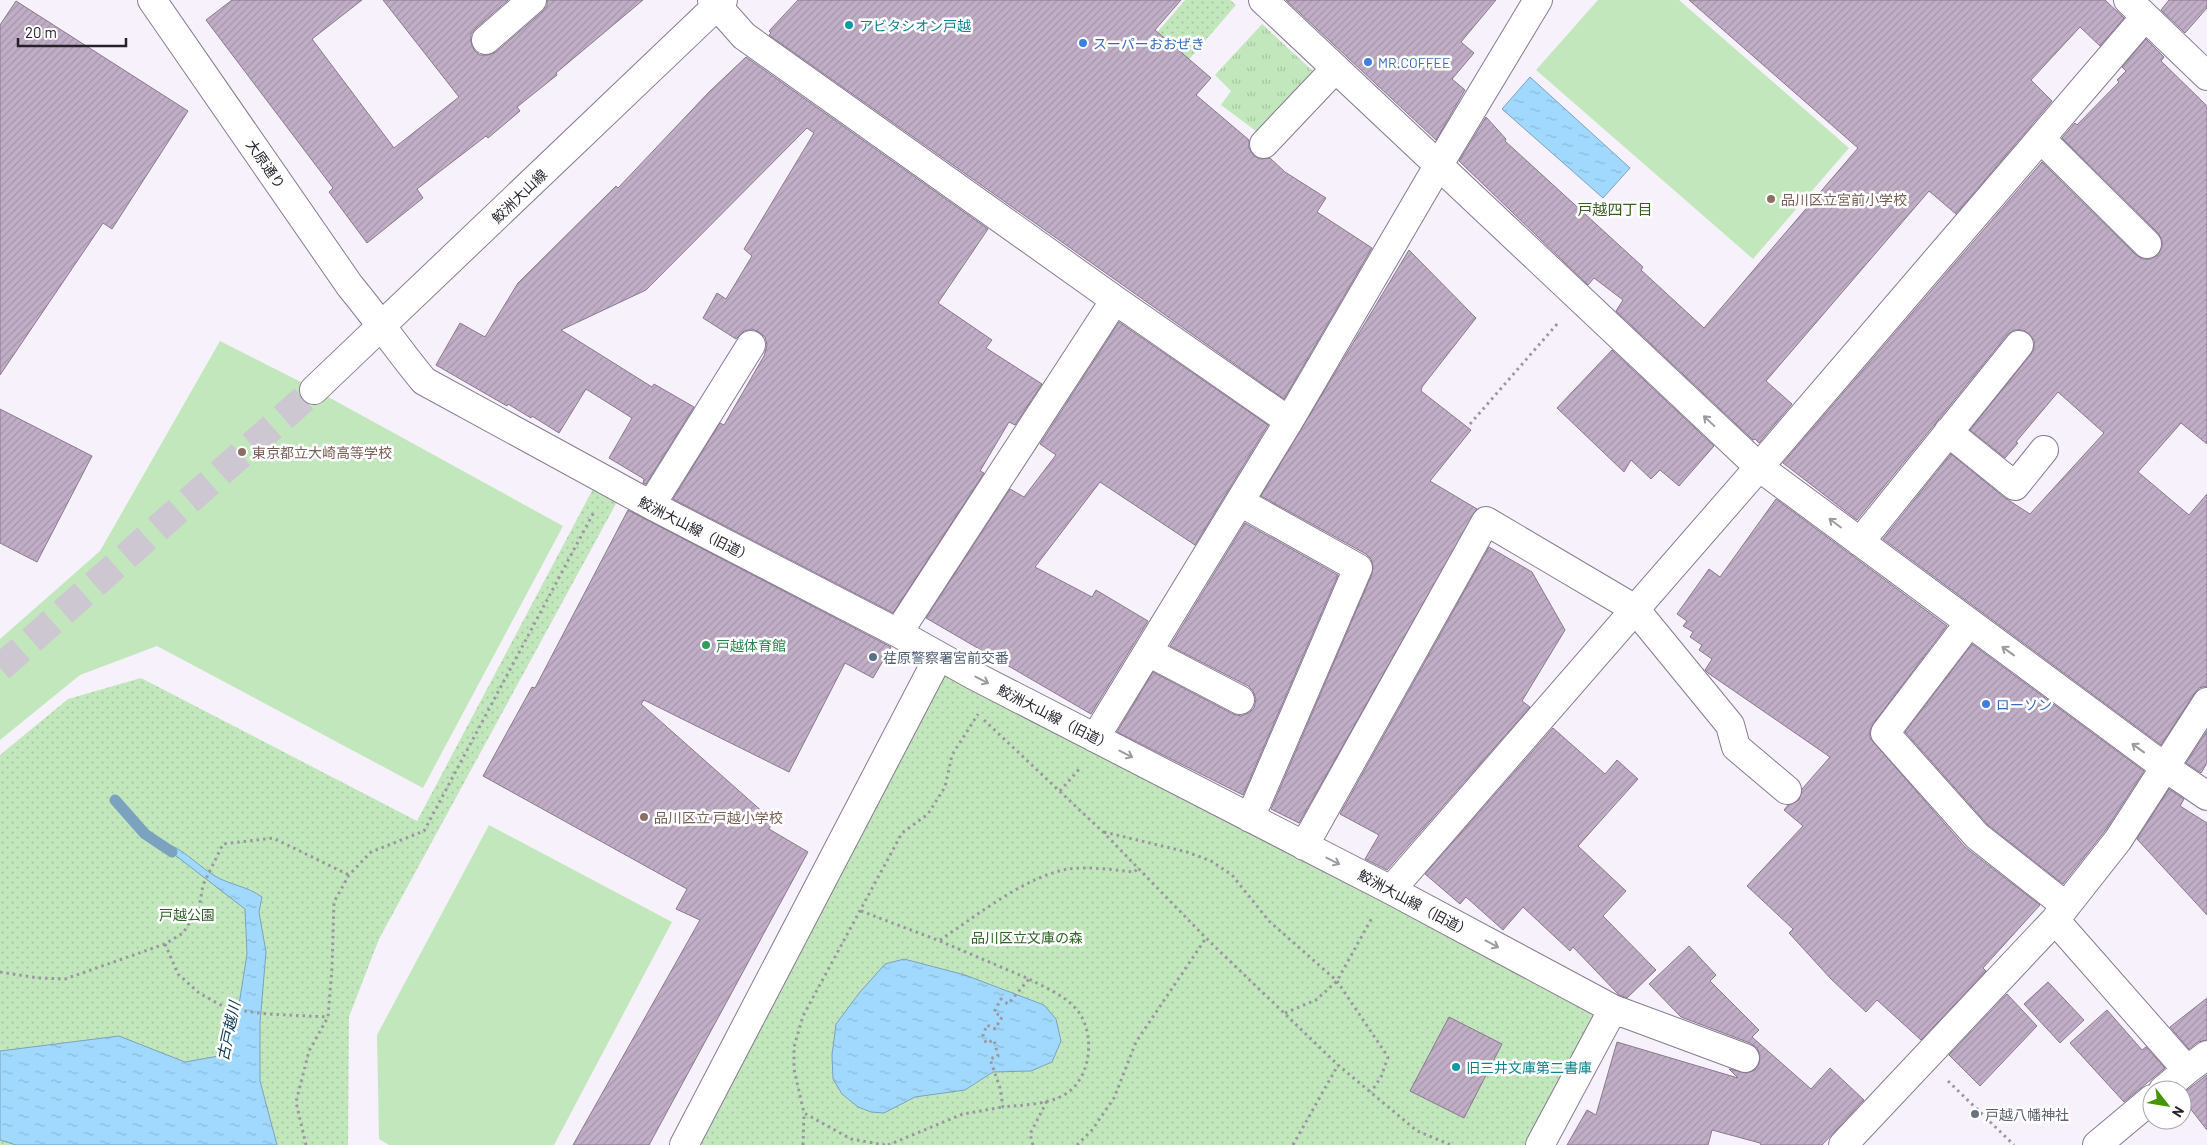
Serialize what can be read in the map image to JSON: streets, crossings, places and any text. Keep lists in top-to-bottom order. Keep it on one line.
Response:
{"streets":{"street":["大原通り","鮫洲大山線","鮫洲大山線（旧道）"]},"crossings":[["大原通り","鮫洲大山線"],["大原通り","鮫洲大山線（旧道）"],["鮫洲大山線","鮫洲大山線（旧道）"]],"one_way":["鮫洲大山線（旧道）"],"districts":["戸越四丁目"],"water":["古戸越川"],"parks":["戸越公園","品川区立文庫の森"],"places":["アビタシオン戸越","スーパーおおぜき","MR.COFFEE","品川区立宮前小学校","東京都立大崎高等学校","戸越体育館","荏原警察署宮前交番","ローソン","品川区立 戸越小学校","旧三井文庫第二書庫","戸越八幡神社"],"scale_bar":"20 m","north":"bottom right"}
